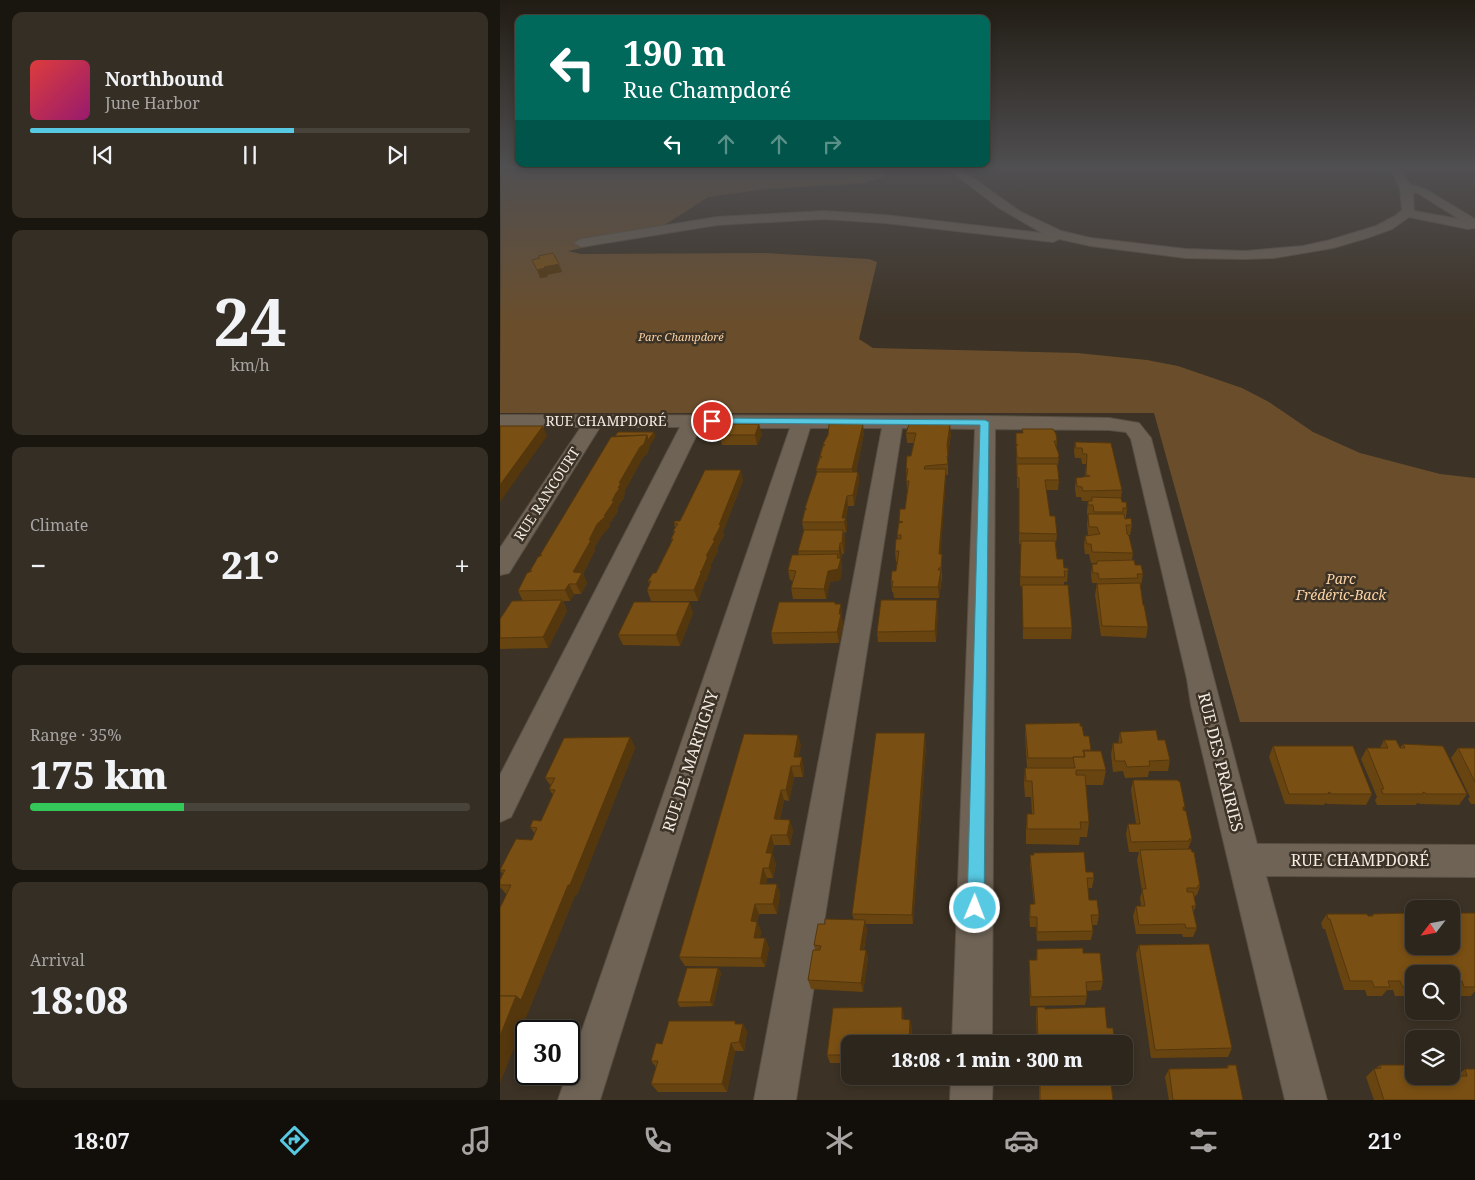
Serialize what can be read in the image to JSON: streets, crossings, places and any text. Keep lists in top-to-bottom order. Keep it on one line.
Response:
{"streets":{"street":["RUE CHAMPDORÉ","RUE RANCOURT","RUE DE MARTIGNY","RUE DES PRAIRIES"]},"crossings":[["RUE CHAMPDORÉ","RUE RANCOURT"],["RUE CHAMPDORÉ","RUE DE MARTIGNY"],["RUE CHAMPDORÉ","RUE DES PRAIRIES"]],"parks":["Parc Champdoré","Parc Frédéric-Back"],"north":"bottom left","page":{"turn":["190 m","Rue Champdoré"],"song":["Northbound","June Harbor"],"tile":[["24","km/h"],"Climate",["Range · 35%","175 km"],["Arrival","18:08"]],"heat":["−","21°","+"],"limit":"30","trip":"18:08 · 1 min · 300 m","tabs":["18:07","21°"]}}
